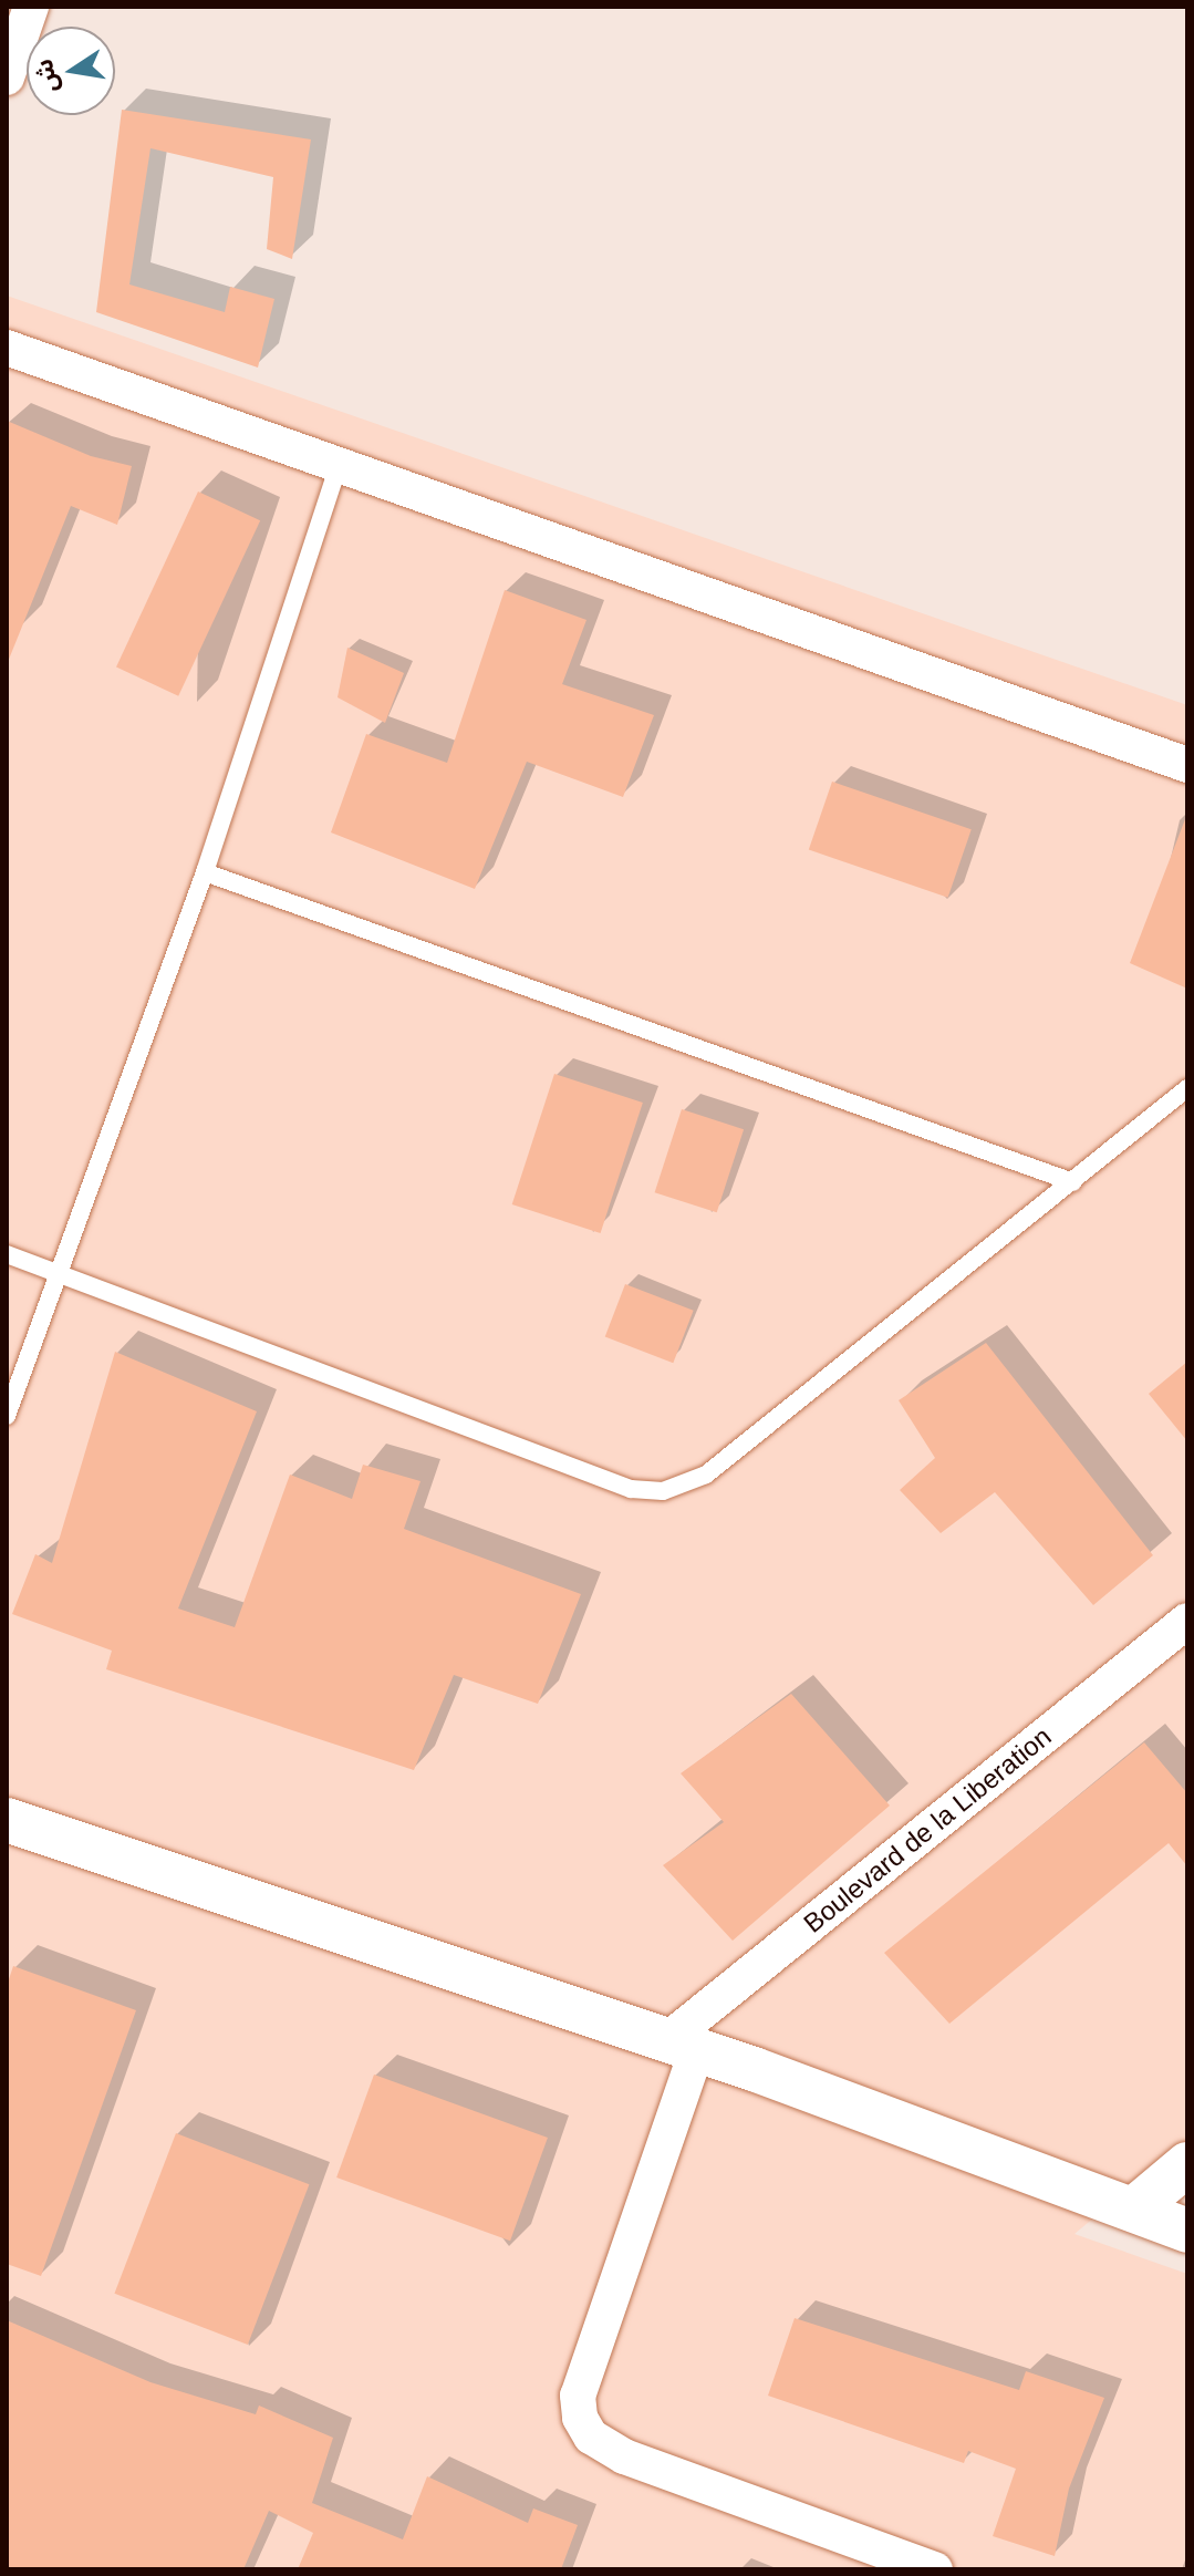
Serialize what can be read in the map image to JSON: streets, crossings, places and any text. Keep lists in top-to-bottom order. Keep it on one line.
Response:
{"streets":{"street":["Boulevard de la Liberation"]},"north":"left"}
